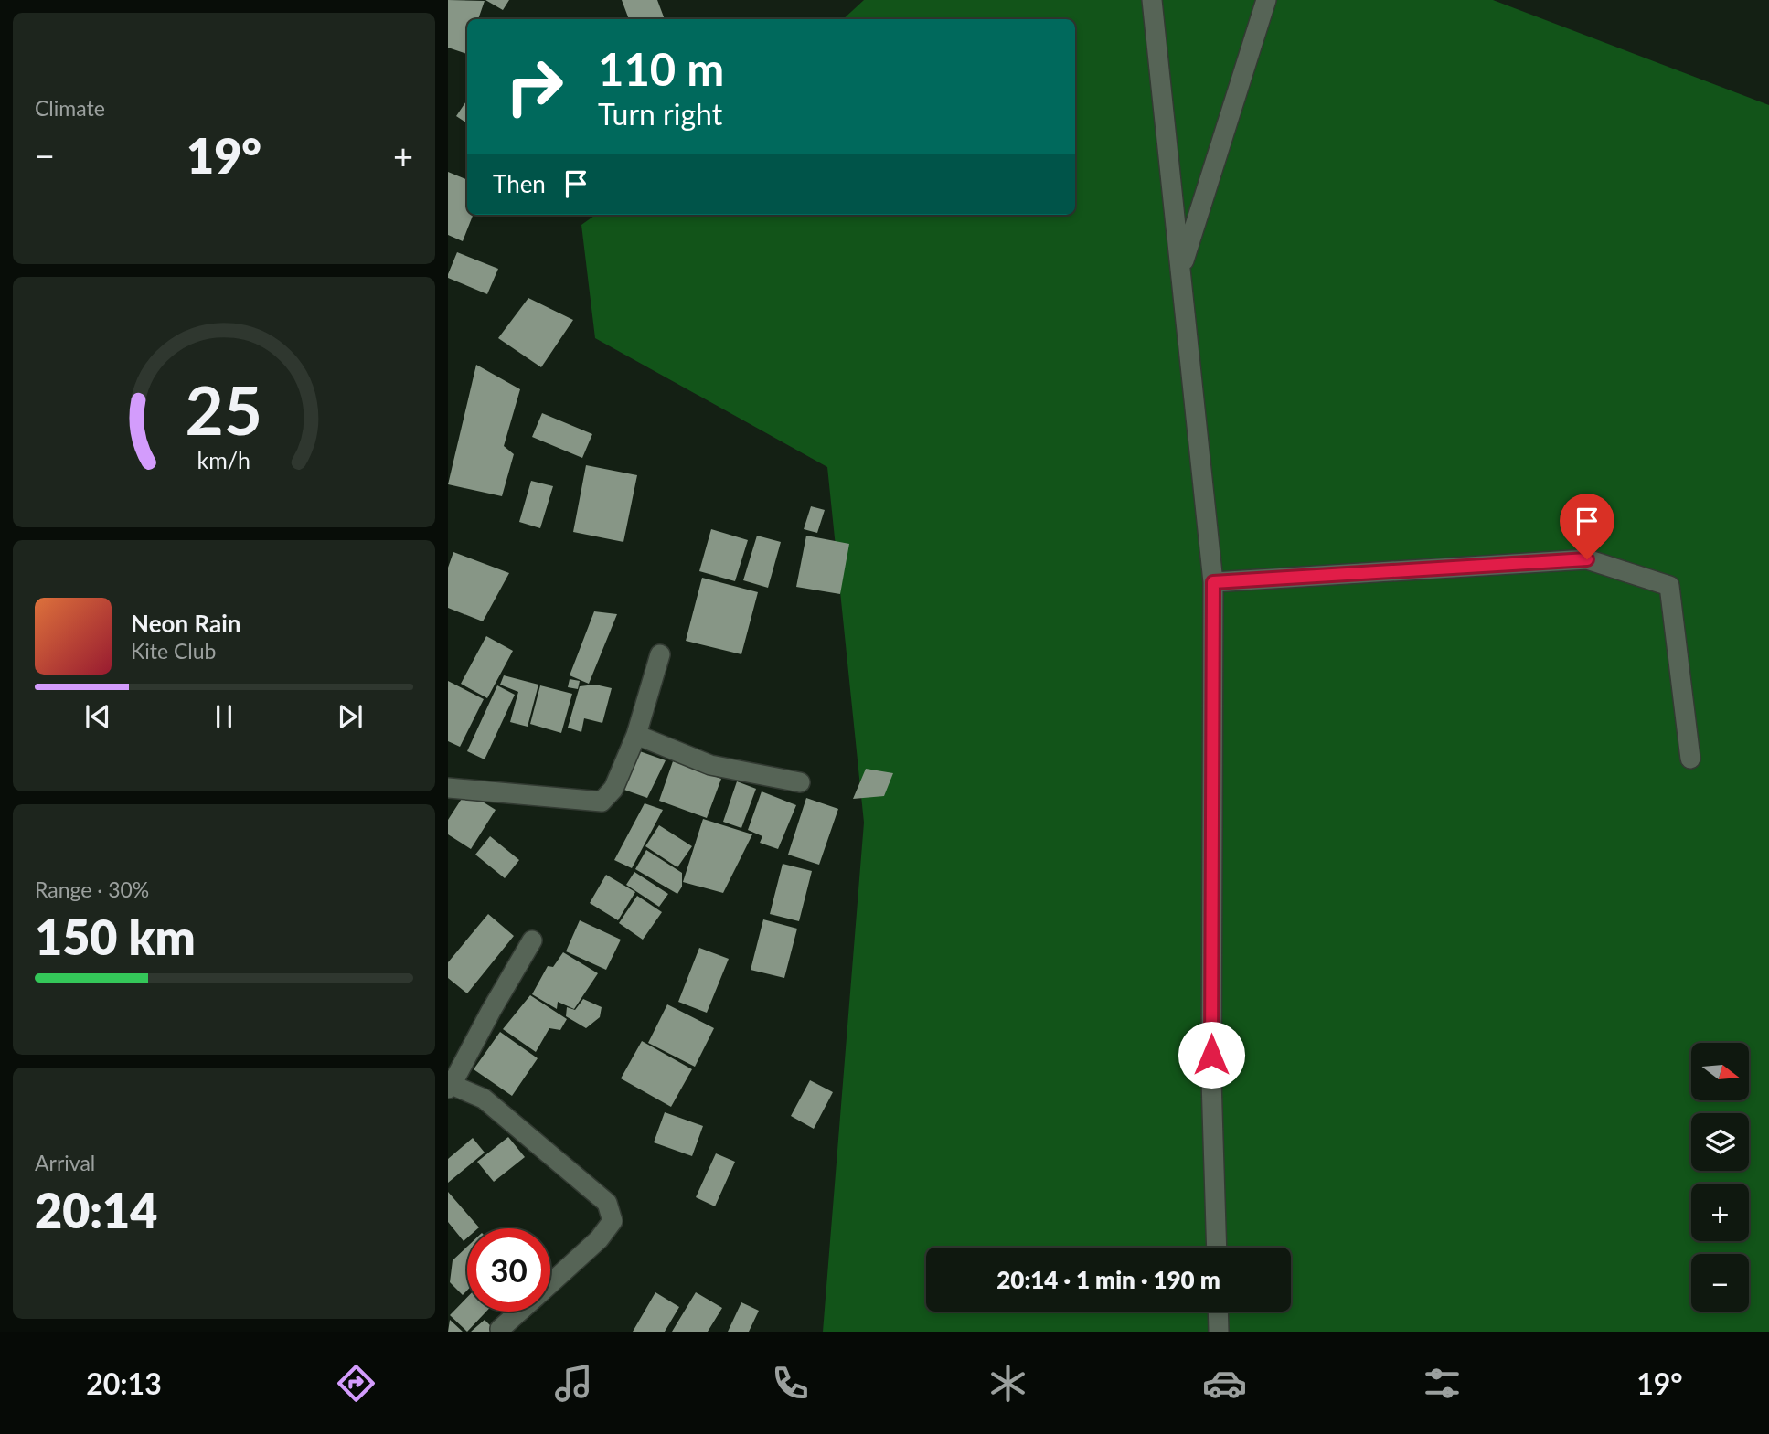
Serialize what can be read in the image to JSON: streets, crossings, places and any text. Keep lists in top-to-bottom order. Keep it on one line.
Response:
{"north":"right","page":{"tile":["Climate",["Range · 30%","150 km"],["Arrival","20:14"]],"turn":["110 m","Turn right"],"heat":["−","19°","+"],"then":"Then","song":["Neon Rain","Kite Club"],"map_buttons":["+","−"],"limit":"30","trip":"20:14 · 1 min · 190 m","tabs":["20:13","19°"],"gauge":["25","km/h"]}}
